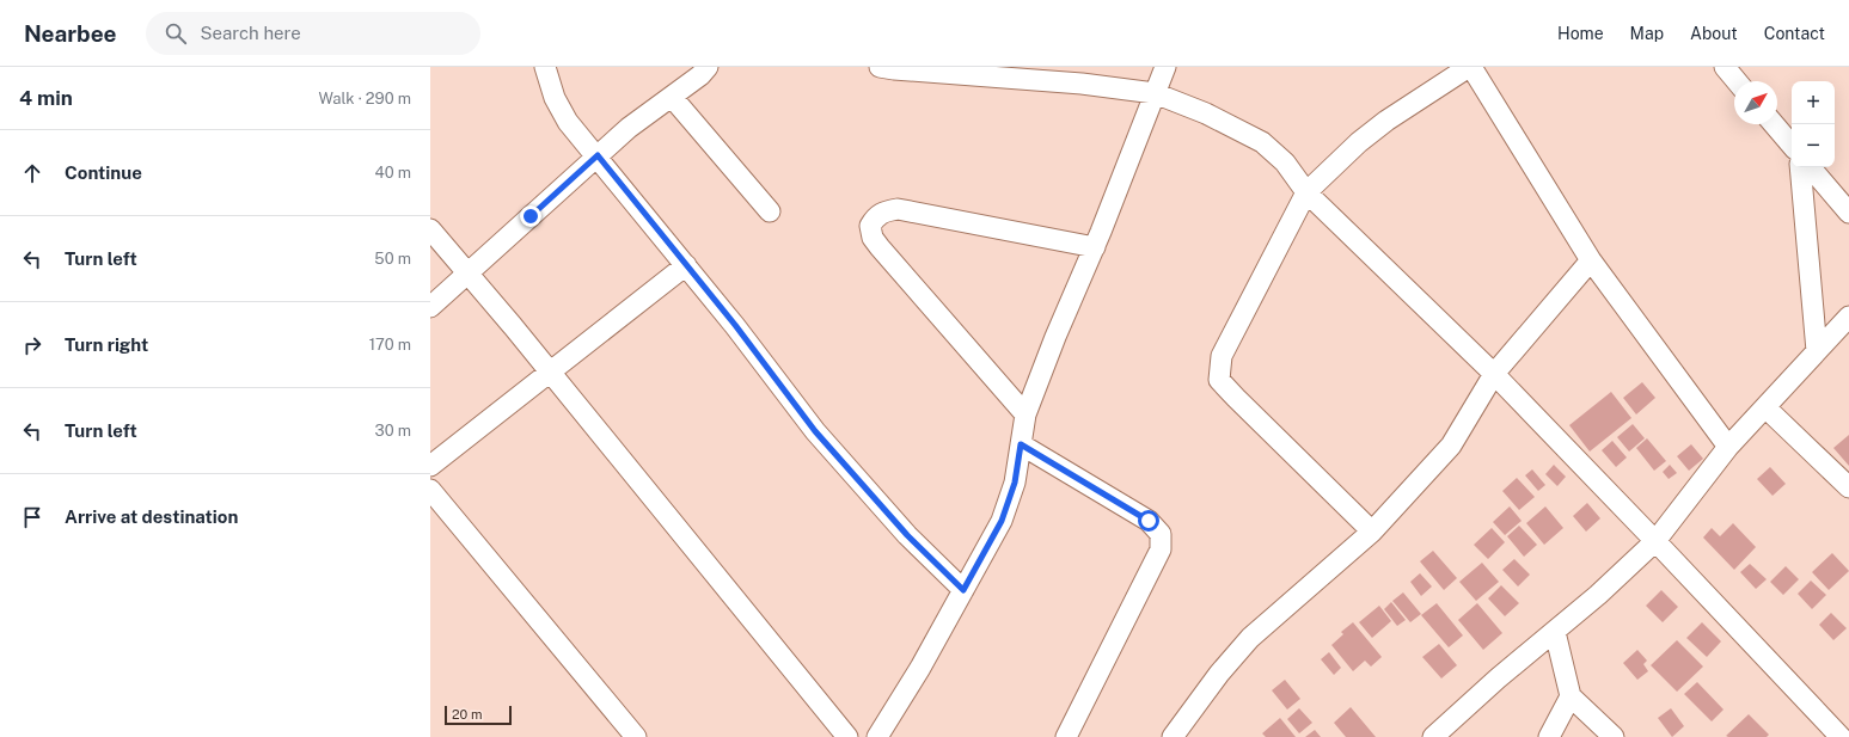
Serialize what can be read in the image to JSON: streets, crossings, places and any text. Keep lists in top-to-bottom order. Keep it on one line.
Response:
{"scale_bar":"20 m","north":"top right","page":{"header":"Nearbee","search":"Search here","nav":["Home","Map","About","Contact"],"heading":["4 min","Walk · 290 m"],"map_buttons":["+","−"],"list":[["Continue","40 m"],["Turn left","50 m"],["Turn right","170 m"],["Turn left","30 m"],"Arrive at destination"],"scale":"20 m"}}
